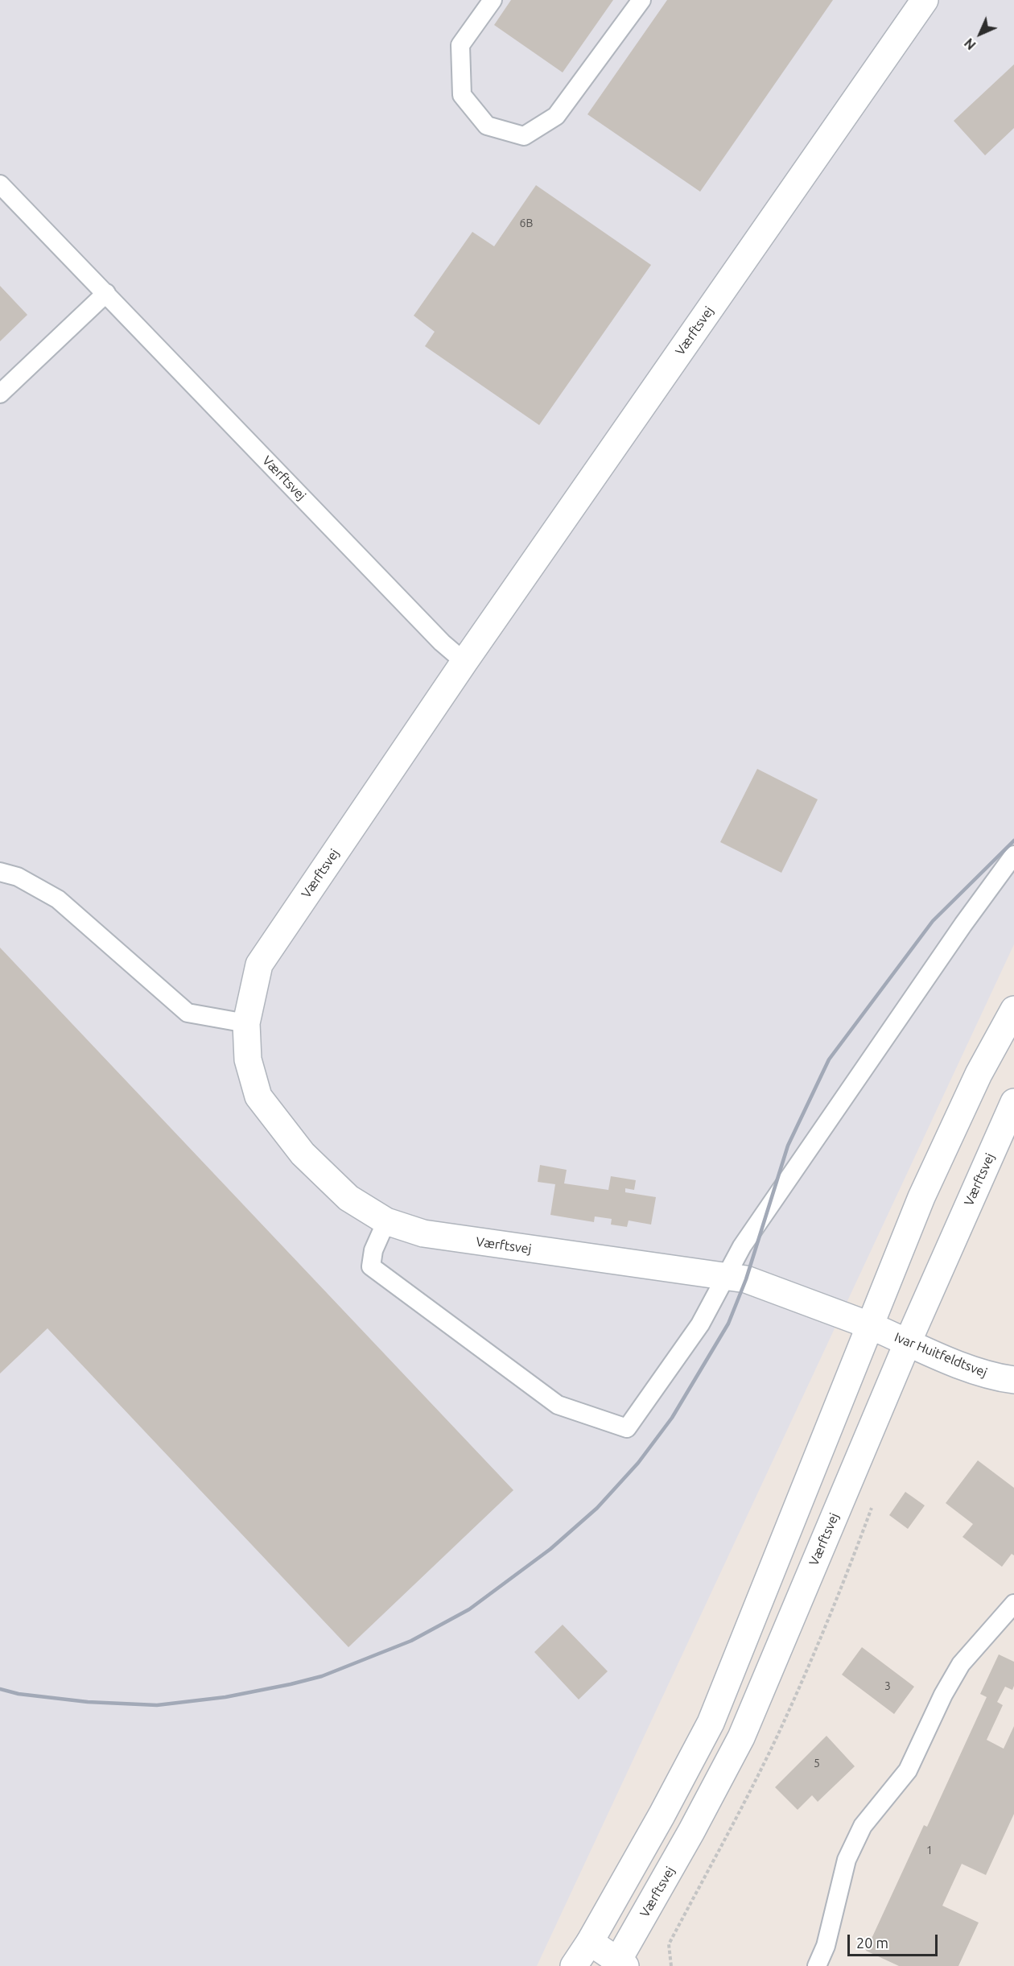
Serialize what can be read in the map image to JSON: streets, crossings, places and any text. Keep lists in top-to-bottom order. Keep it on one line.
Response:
{"streets":{"street":["Værftsvej","Ivar Huitfeldtsvej"]},"crossings":[["Værftsvej","Ivar Huitfeldtsvej"]],"house_numbers":["6B","3","5","1"],"scale_bar":"20 m","north":"bottom left"}
